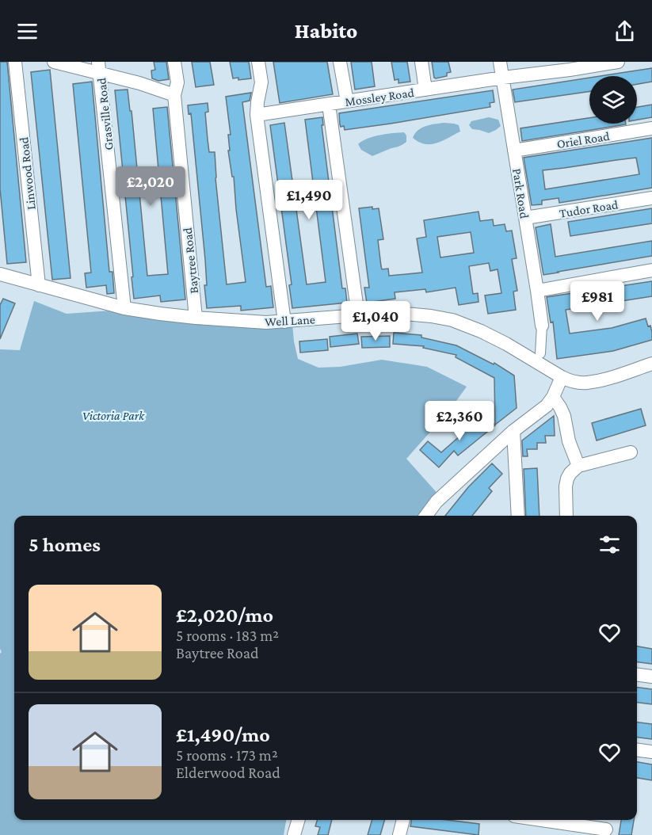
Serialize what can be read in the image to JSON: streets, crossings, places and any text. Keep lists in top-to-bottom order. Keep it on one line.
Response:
{"streets":{"street":["Mossley Road","Grasville Road","Oriel Road","Linwood Road","Park Road","Tudor Road","Baytree Road","Well Lane"]},"crossings":[["Mossley Road","Park Road"],["Grasville Road","Well Lane"],["Oriel Road","Park Road"],["Linwood Road","Well Lane"],["Park Road","Tudor Road"],["Baytree Road","Well Lane"]],"parks":["Victoria Park"],"page":{"header":"Habito","price":["£2,020","£1,490","£981","£1,040","£2,360"],"heading":"5 homes","list":[{"name":"£2,020/mo","note":"5 rooms · 183 m² · Baytree Road"},{"name":"£1,490/mo","note":"5 rooms · 173 m² · Elderwood Road"}]}}
